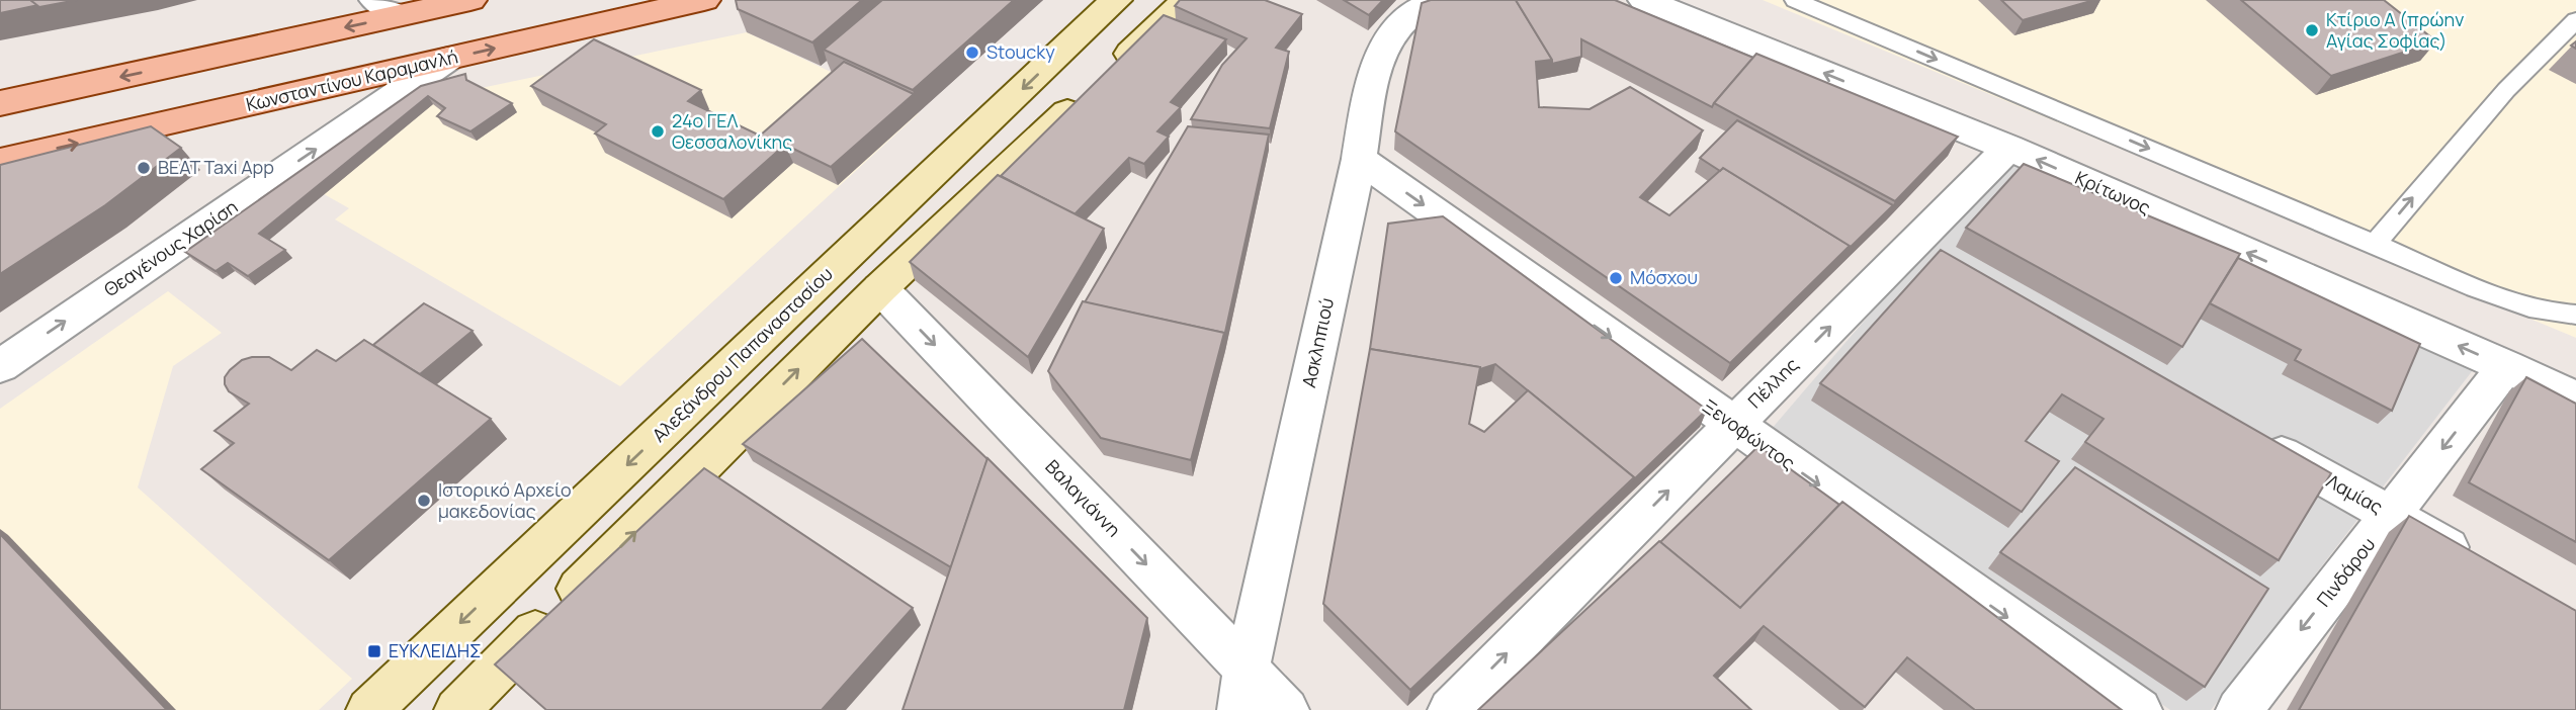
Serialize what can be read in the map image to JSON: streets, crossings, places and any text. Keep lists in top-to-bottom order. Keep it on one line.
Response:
{"streets":{"main road":["Κωνσταντίνου Καραμανλή","Αλεξάνδρου Παπαναστασίου"],"street":["Κρίτωνος","Θεαγένους Χαρίση","Ασκληπιού","Πέλλης","Ξενοφώντος","Λαμίας","Βαλαγιάννη","Πινδάρου"]},"crossings":[["Κωνσταντίνου Καραμανλή","Θεαγένους Χαρίση"],["Κρίτωνος","Πέλλης"],["Κρίτωνος","Πινδάρου"],["Ασκληπιού","Ξενοφώντος"],["Ασκληπιού","Βαλαγιάννη"],["Πέλλης","Ξενοφώντος"],["Λαμίας","Πινδάρου"]],"one_way":["Κρίτωνος","Θεαγένους Χαρίση","Πέλλης","Ξενοφώντος","Βαλαγιάννη","Πινδάρου"],"places":{"other":["Κτίριο Α (πρώην Αγίας Σοφίας)","Stoucky","24ο ΓΕΛ Θεσσαλονίκης","ΒΕΑΤ Taxi App","Μόσχου","Ιστορικό Αρχείο μακεδονίας"],"transit":["ΕΥΚΛΕΙΔΗΣ"]}}
